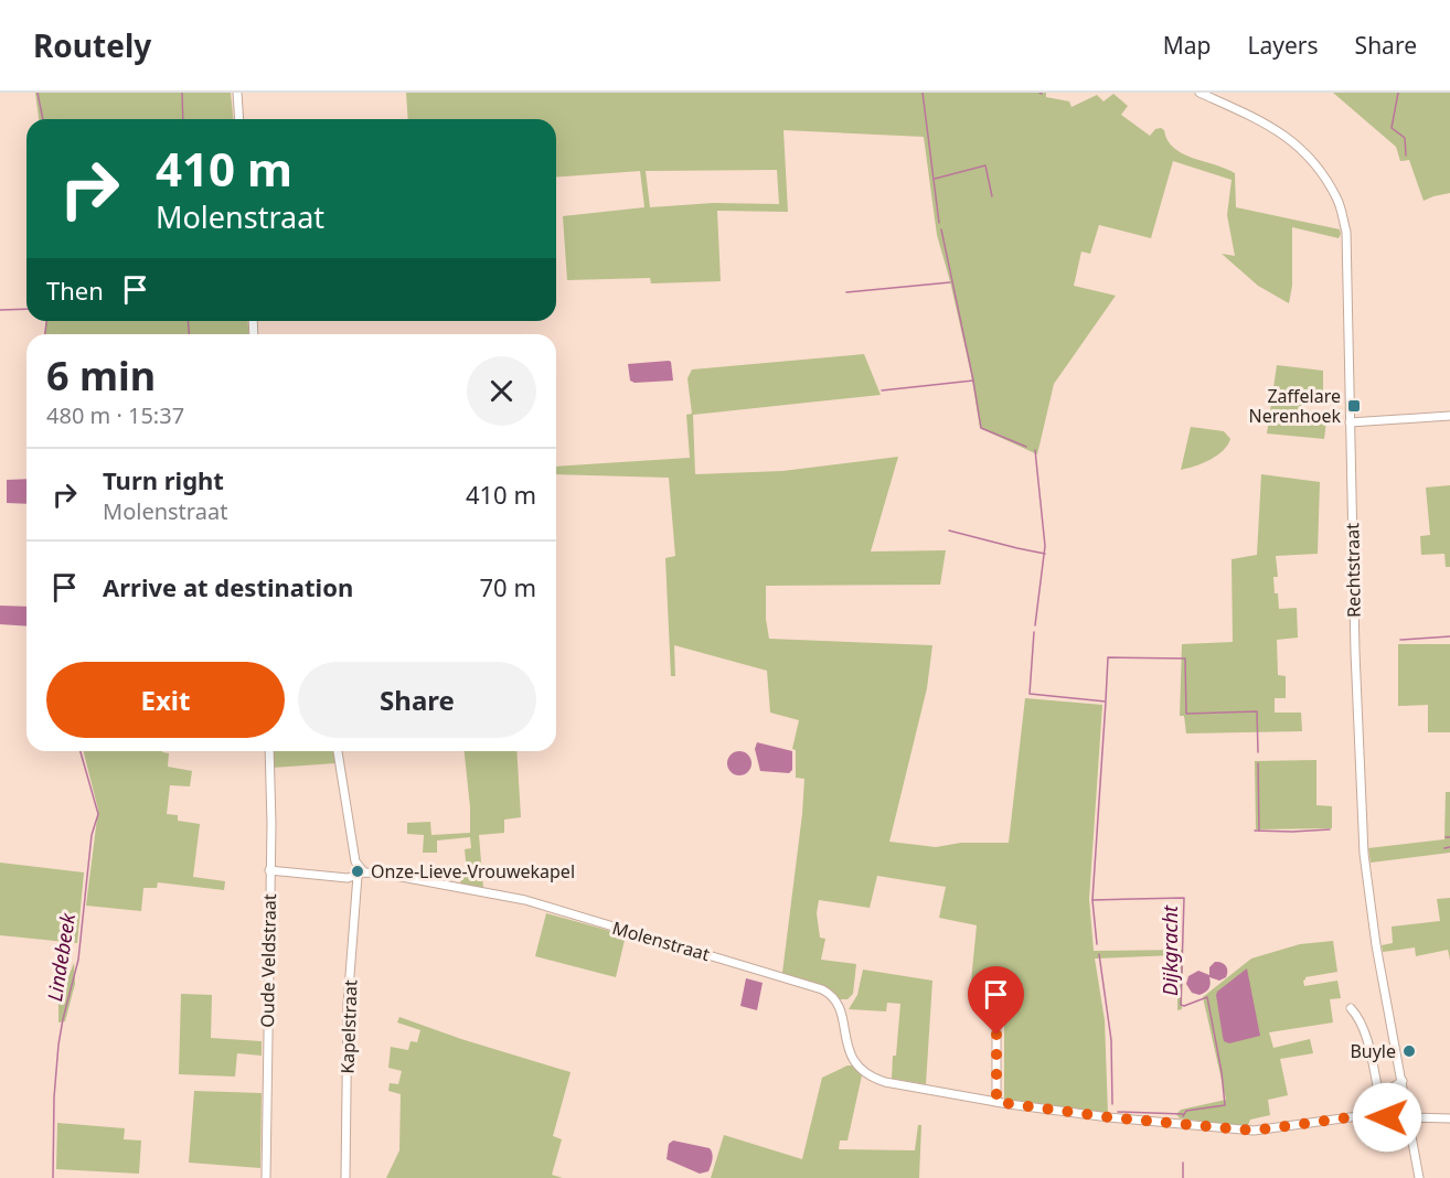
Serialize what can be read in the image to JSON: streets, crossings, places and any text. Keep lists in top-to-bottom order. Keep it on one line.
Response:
{"streets":{"street":["Rechtstraat","Molenstraat","Oude Veldstraat","Kapelstraat"]},"crossings":[["Rechtstraat","Molenstraat"],["Molenstraat","Oude Veldstraat"],["Molenstraat","Kapelstraat"]],"water":["Dijkgracht","Lindebeek"],"places":{"transit":["Zaffelare Nerenhoek"],"other":["Onze-Lieve-Vrouwekapel","Buyle"]},"page":{"header":"Routely","nav":["Map","Layers","Share"],"turn":["410 m","Molenstraat"],"then":"Then","heading":["6 min","480 m · 15:37"],"list":[{"name":"Turn right","note":"Molenstraat","value":"410 m"},{"name":"Arrive at destination","value":"70 m"}],"buttons":["Exit","Share"]}}
